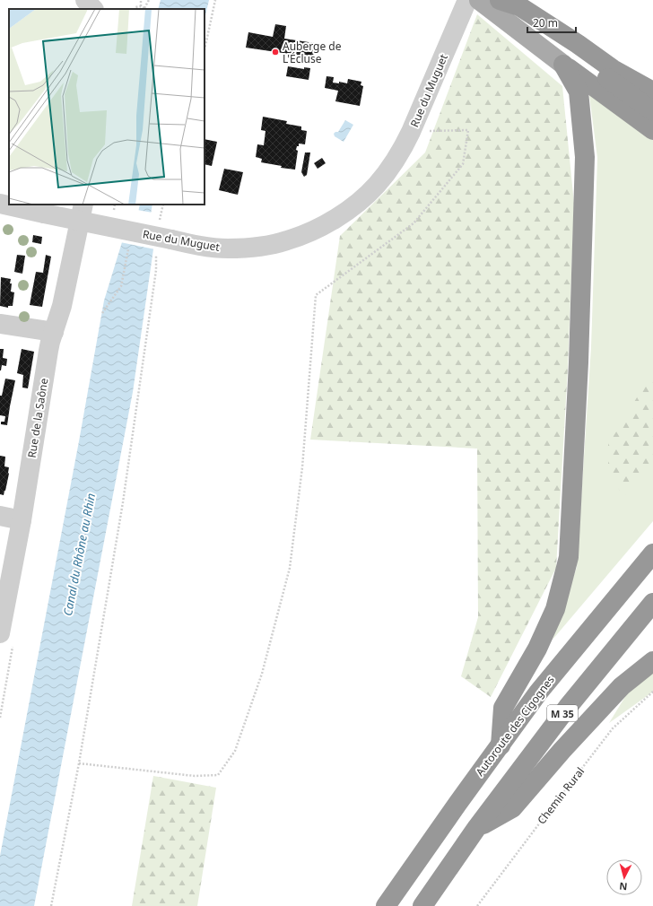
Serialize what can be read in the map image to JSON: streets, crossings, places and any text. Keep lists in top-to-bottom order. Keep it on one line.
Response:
{"streets":{"highway":["M 35","Autoroute des Cigognes"],"street":["Rue du Muguet","Rue de la Saône"],"path":["Chemin Rural"]},"water":["Canal du Rhône au Rhin"],"places":["Auberge de L'Écluse"],"scale_bar":"20 m","north":"bottom"}
